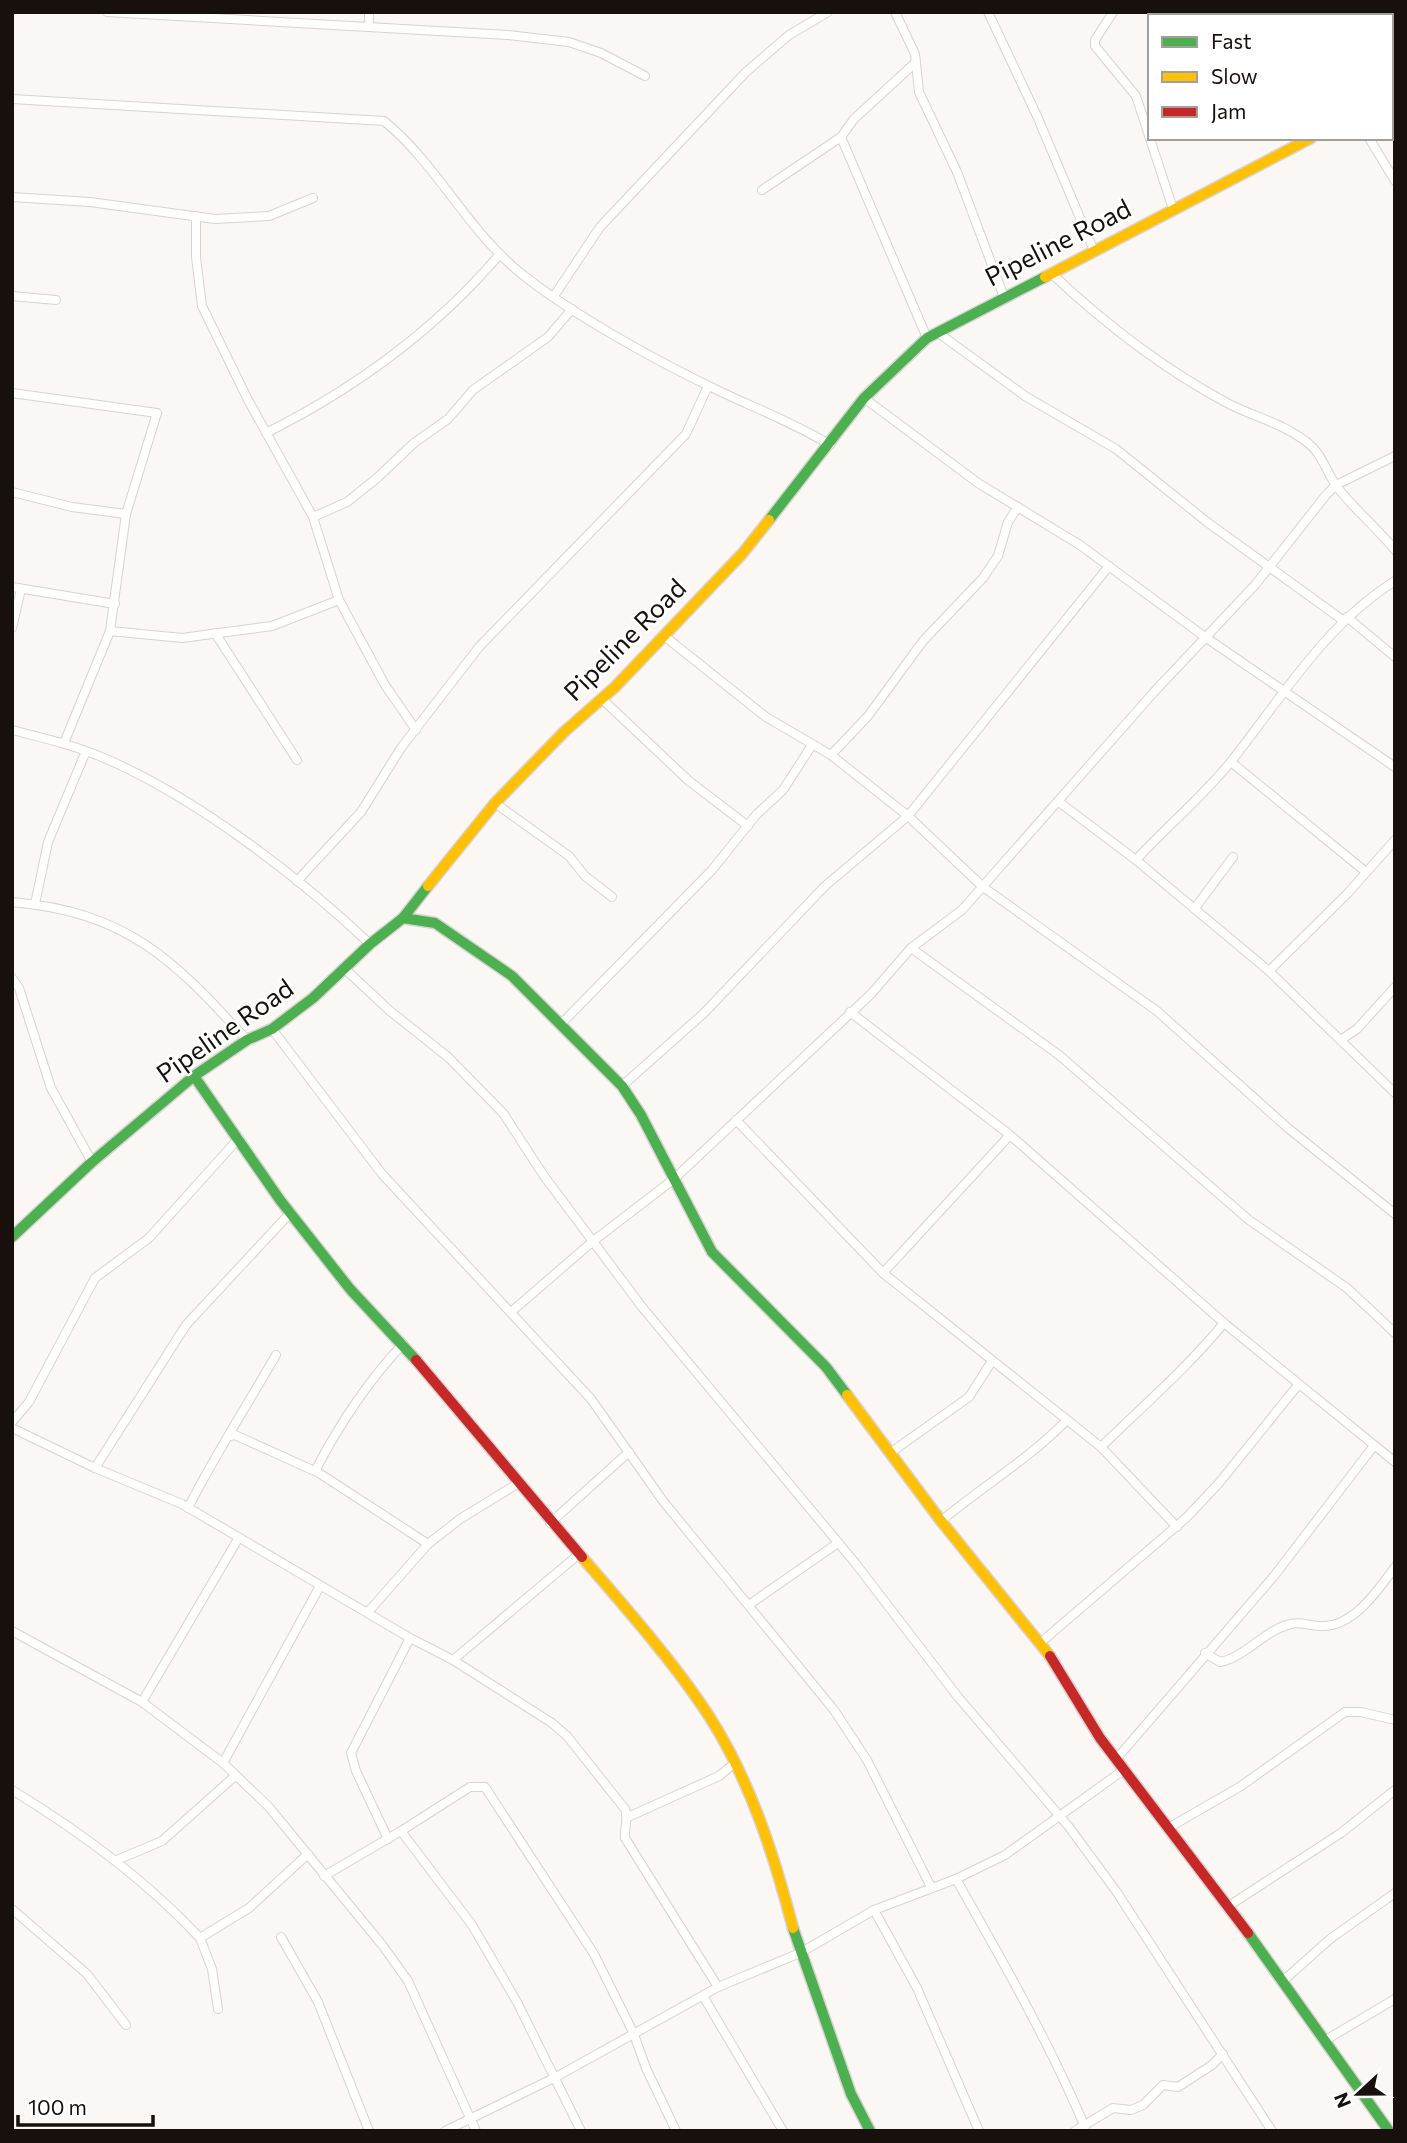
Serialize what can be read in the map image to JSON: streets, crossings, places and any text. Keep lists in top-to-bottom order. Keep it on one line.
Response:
{"streets":{"street":["Pipeline Road"]},"legend":["Fast","Slow","Jam"],"scale_bar":"100 m","north":"left"}
